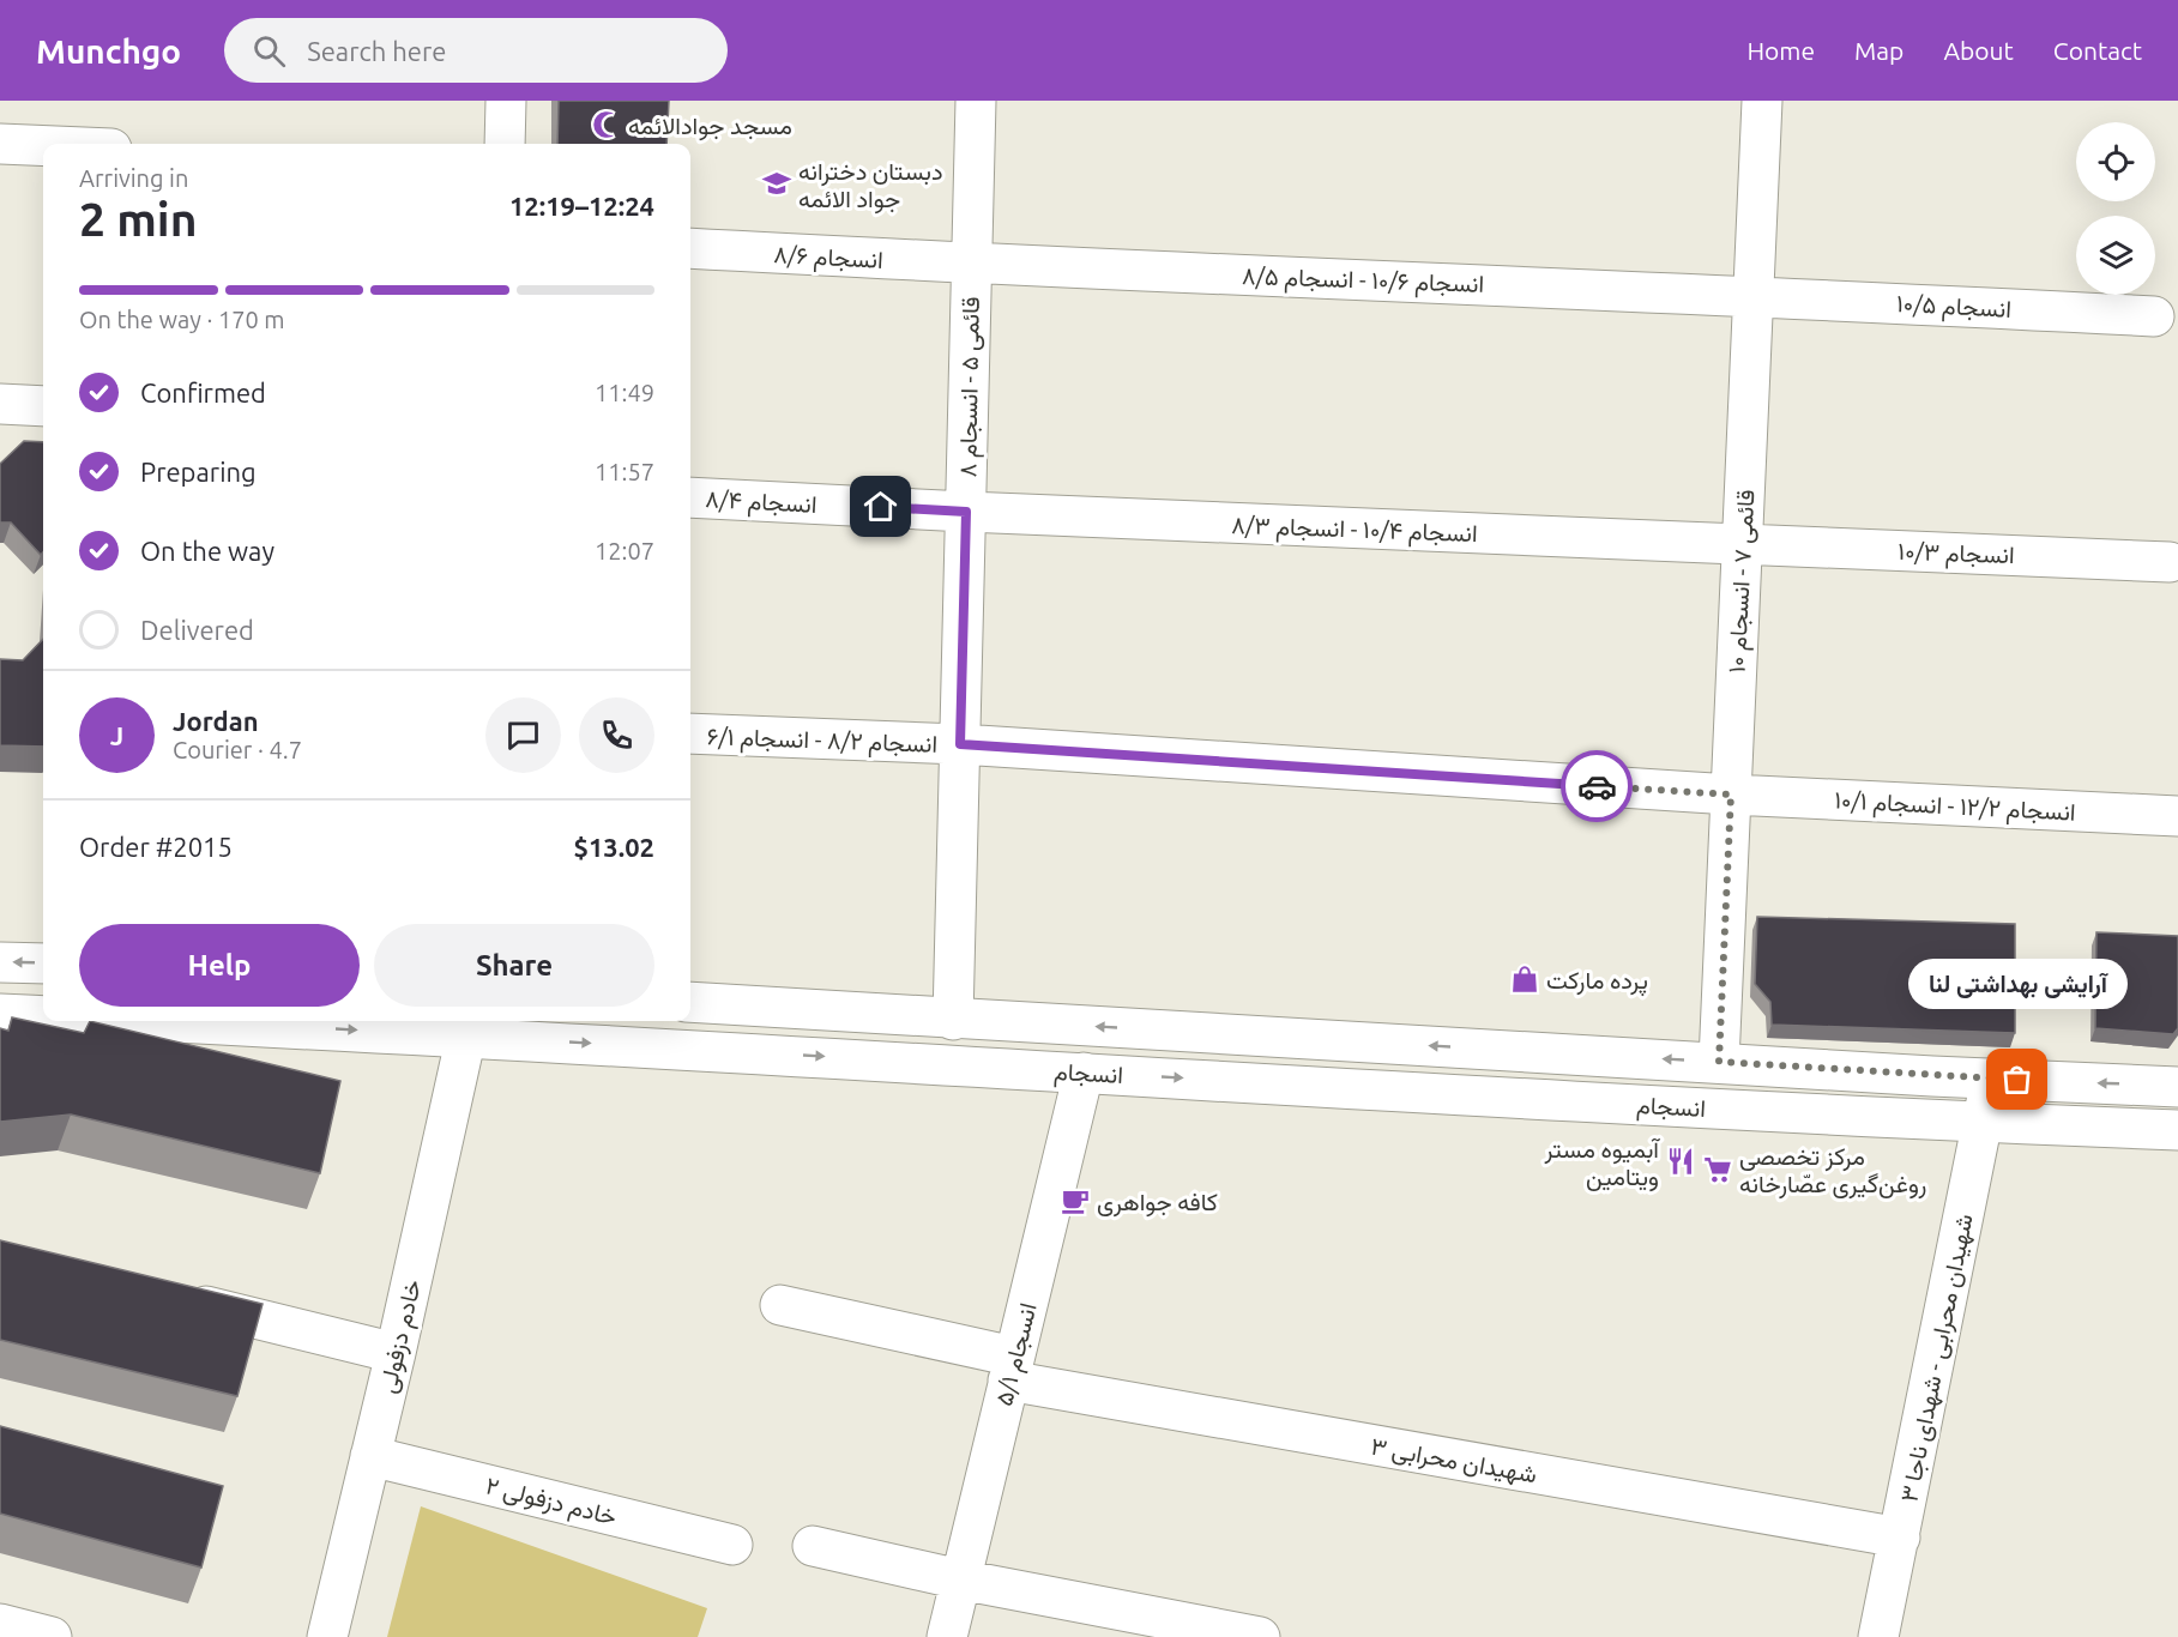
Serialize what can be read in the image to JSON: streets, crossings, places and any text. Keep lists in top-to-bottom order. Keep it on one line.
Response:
{"streets":{"street":["انسجام ۸/۶","انسجام ۱۰/۶ - انسجام ۸/۵","انسجام ۱۰/۵","قائمی ۵ - انسجام ۸","انسجام ۸/۴","انسجام ۱۰/۴ - انسجام ۸/۳","انسجام ۱۰/۳","قائمی ۷ - انسجام ۱۰","انسجام ۸/۲ - انسجام ۶/۱","انسجام ۱۲/۲ - انسجام ۱۰/۱","انسجام","خادم دزفولی","انسجام ۵/۱","شهیدان محرابی - شهدای ناجا ۳","شهیدان محرابی ۳","خادم دزفولی ۲"]},"crossings":[["انسجام ۸/۶","انسجام ۱۰/۶ - انسجام ۸/۵"],["انسجام ۸/۶","قائمی ۵ - انسجام ۸"],["انسجام ۱۰/۶ - انسجام ۸/۵","انسجام ۱۰/۵"],["انسجام ۱۰/۶ - انسجام ۸/۵","قائمی ۵ - انسجام ۸"],["انسجام ۱۰/۶ - انسجام ۸/۵","قائمی ۷ - انسجام ۱۰"],["انسجام ۱۰/۵","قائمی ۷ - انسجام ۱۰"],["قائمی ۵ - انسجام ۸","انسجام ۸/۴"],["قائمی ۵ - انسجام ۸","انسجام ۱۰/۴ - انسجام ۸/۳"],["قائمی ۵ - انسجام ۸","انسجام ۸/۲ - انسجام ۶/۱"],["قائمی ۵ - انسجام ۸","انسجام"],["انسجام ۸/۴","انسجام ۱۰/۴ - انسجام ۸/۳"],["انسجام ۱۰/۴ - انسجام ۸/۳","انسجام ۱۰/۳"],["انسجام ۱۰/۴ - انسجام ۸/۳","قائمی ۷ - انسجام ۱۰"],["انسجام ۱۰/۳","قائمی ۷ - انسجام ۱۰"],["قائمی ۷ - انسجام ۱۰","انسجام ۸/۲ - انسجام ۶/۱"],["قائمی ۷ - انسجام ۱۰","انسجام ۱۲/۲ - انسجام ۱۰/۱"],["قائمی ۷ - انسجام ۱۰","انسجام"],["انسجام ۸/۲ - انسجام ۶/۱","انسجام ۱۲/۲ - انسجام ۱۰/۱"],["انسجام","خادم دزفولی"],["انسجام","انسجام ۵/۱"],["انسجام","شهیدان محرابی - شهدای ناجا ۳"],["خادم دزفولی","خادم دزفولی ۲"],["انسجام ۵/۱","شهیدان محرابی ۳"],["شهیدان محرابی - شهدای ناجا ۳","شهیدان محرابی ۳"]],"places":{"mosque":["مسجد جوادالائمه"],"school or university":["دبستان دخترانه جواد الائمه"],"shop":["پرده مارکت"],"other":["آرایشی بهداشتی لنا"],"restaurant":["آبمیوه مستر ویتامین"],"supermarket":["مرکز تخصصی روغن‌گیری عصّارخانه"],"cafe":["کافه جواهری"]},"page":{"header":"Munchgo","search":"Search here","nav":["Home","Map","About","Contact"],"heading":["2 min","Arriving in","12:19–12:24"],"panel":["Jordan","Courier · 4.7","Order #2015","$13.02"],"bar":"On the way · 170 m","list":[["Confirmed","11:49"],["Preparing","11:57"],["On the way","12:07"],"Delivered"],"round":"J","buttons":["Help","Share"],"bubble":"آرایشی بهداشتی لنا"}}
